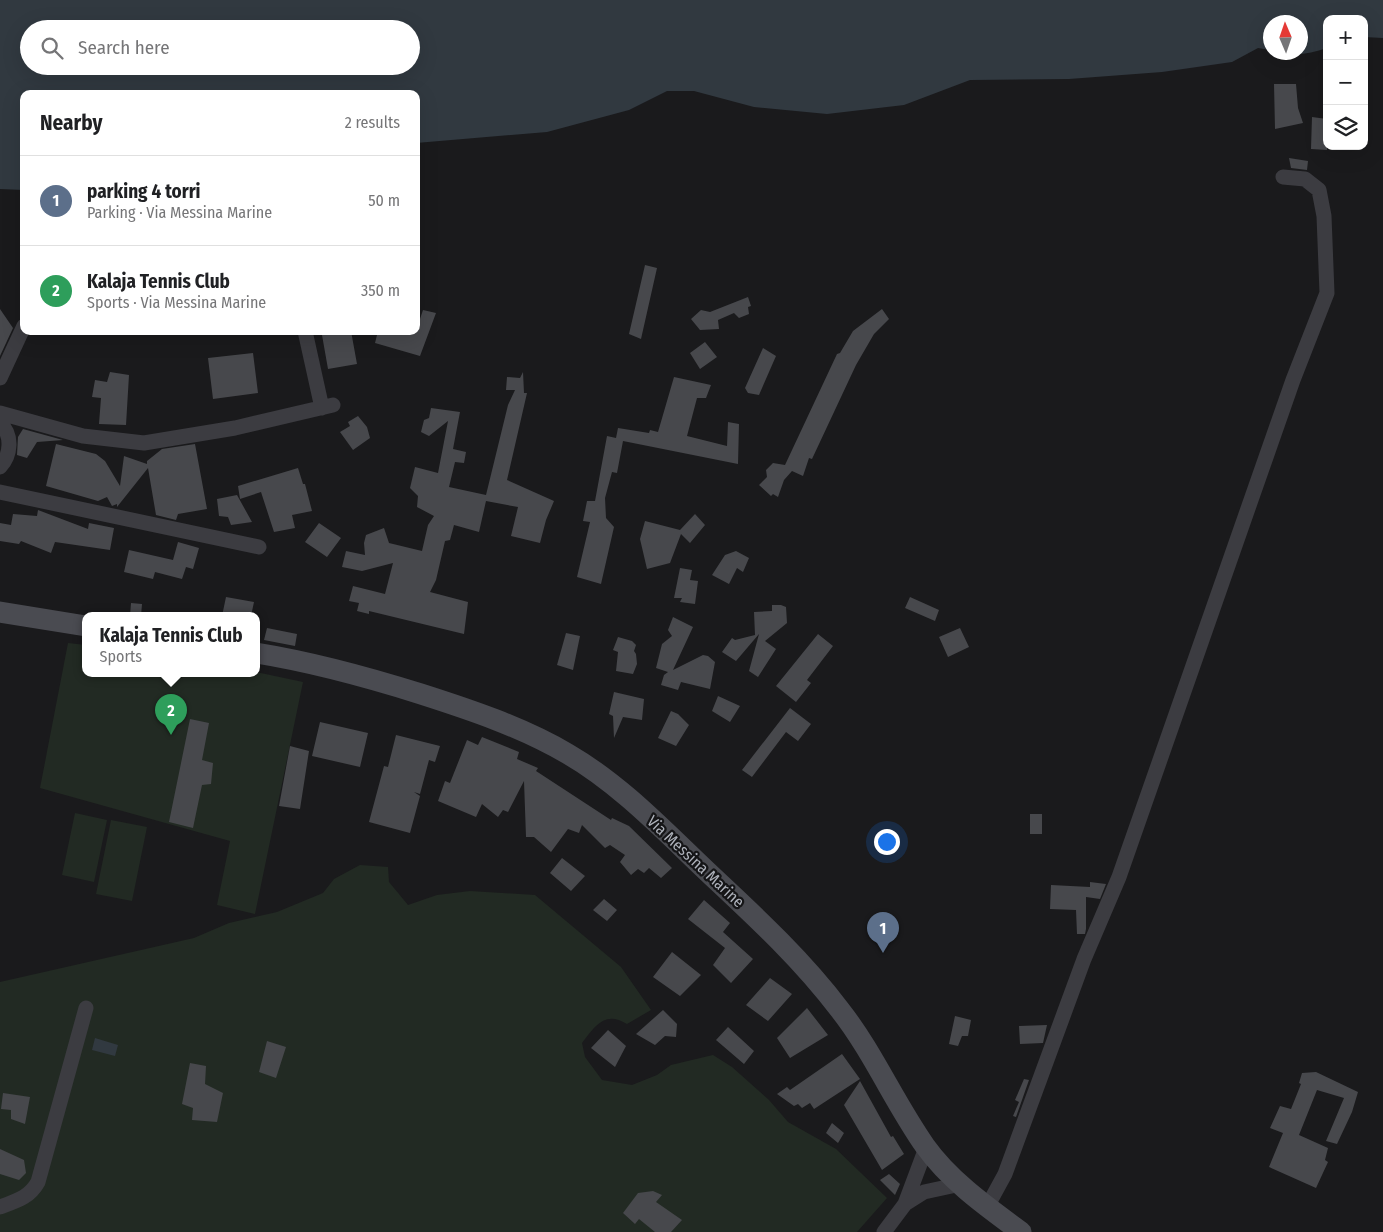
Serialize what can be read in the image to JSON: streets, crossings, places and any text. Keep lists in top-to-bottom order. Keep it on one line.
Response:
{"streets":{"main road":["Via Messina Marine"]},"north":"top","page":{"map_buttons":["+","−"],"search":"Search here","heading":["Nearby","2 results"],"list":[{"mark":"1","name":"parking 4 torri","note":"Parking · Via Messina Marine","value":"50 m"},{"mark":"2","name":"Kalaja Tennis Club","note":"Sports · Via Messina Marine","value":"350 m"}],"popup":["Kalaja Tennis Club","Sports"],"pins":["2","1"]}}
